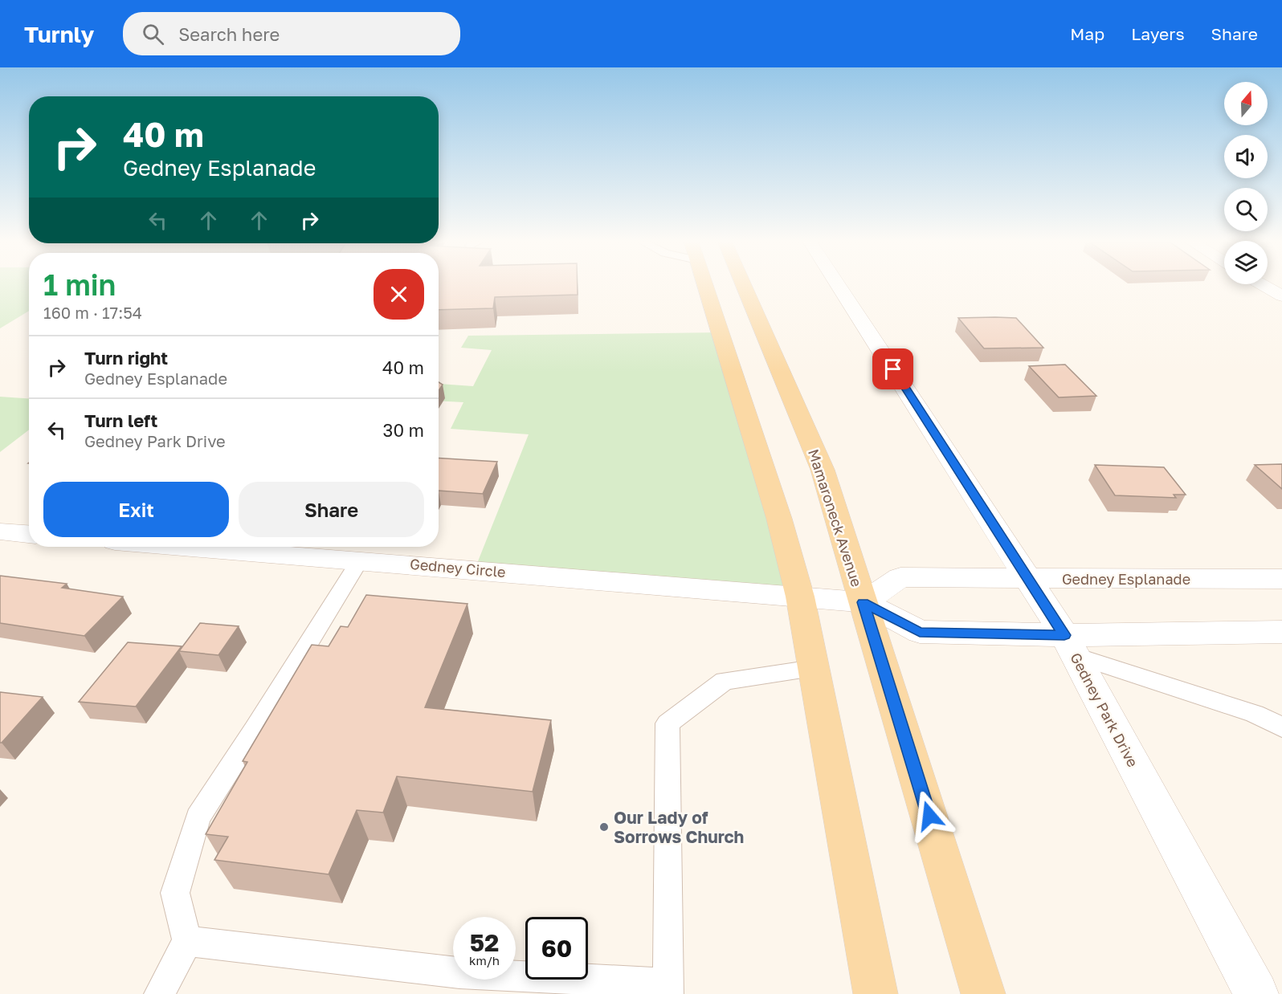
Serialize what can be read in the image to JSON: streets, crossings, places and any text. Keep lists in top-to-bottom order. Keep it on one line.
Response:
{"streets":{"main road":["Mamaroneck Avenue"],"street":["Gedney Circle","Gedney Esplanade","Gedney Park Drive"]},"crossings":[["Mamaroneck Avenue","Gedney Esplanade"],["Gedney Esplanade","Gedney Park Drive"]],"places":["Our Lady of Sorrows Church"],"north":"top","page":{"header":"Turnly","search":"Search here","nav":["Map","Layers","Share"],"turn":["40 m","Gedney Esplanade"],"heading":["1 min","160 m · 17:54"],"list":[{"name":"Turn right","note":"Gedney Esplanade","value":"40 m"},{"name":"Turn left","note":"Gedney Park Drive","value":"30 m"}],"buttons":["Exit","Share"],"speed":"52 km/h","limit":"60"}}
